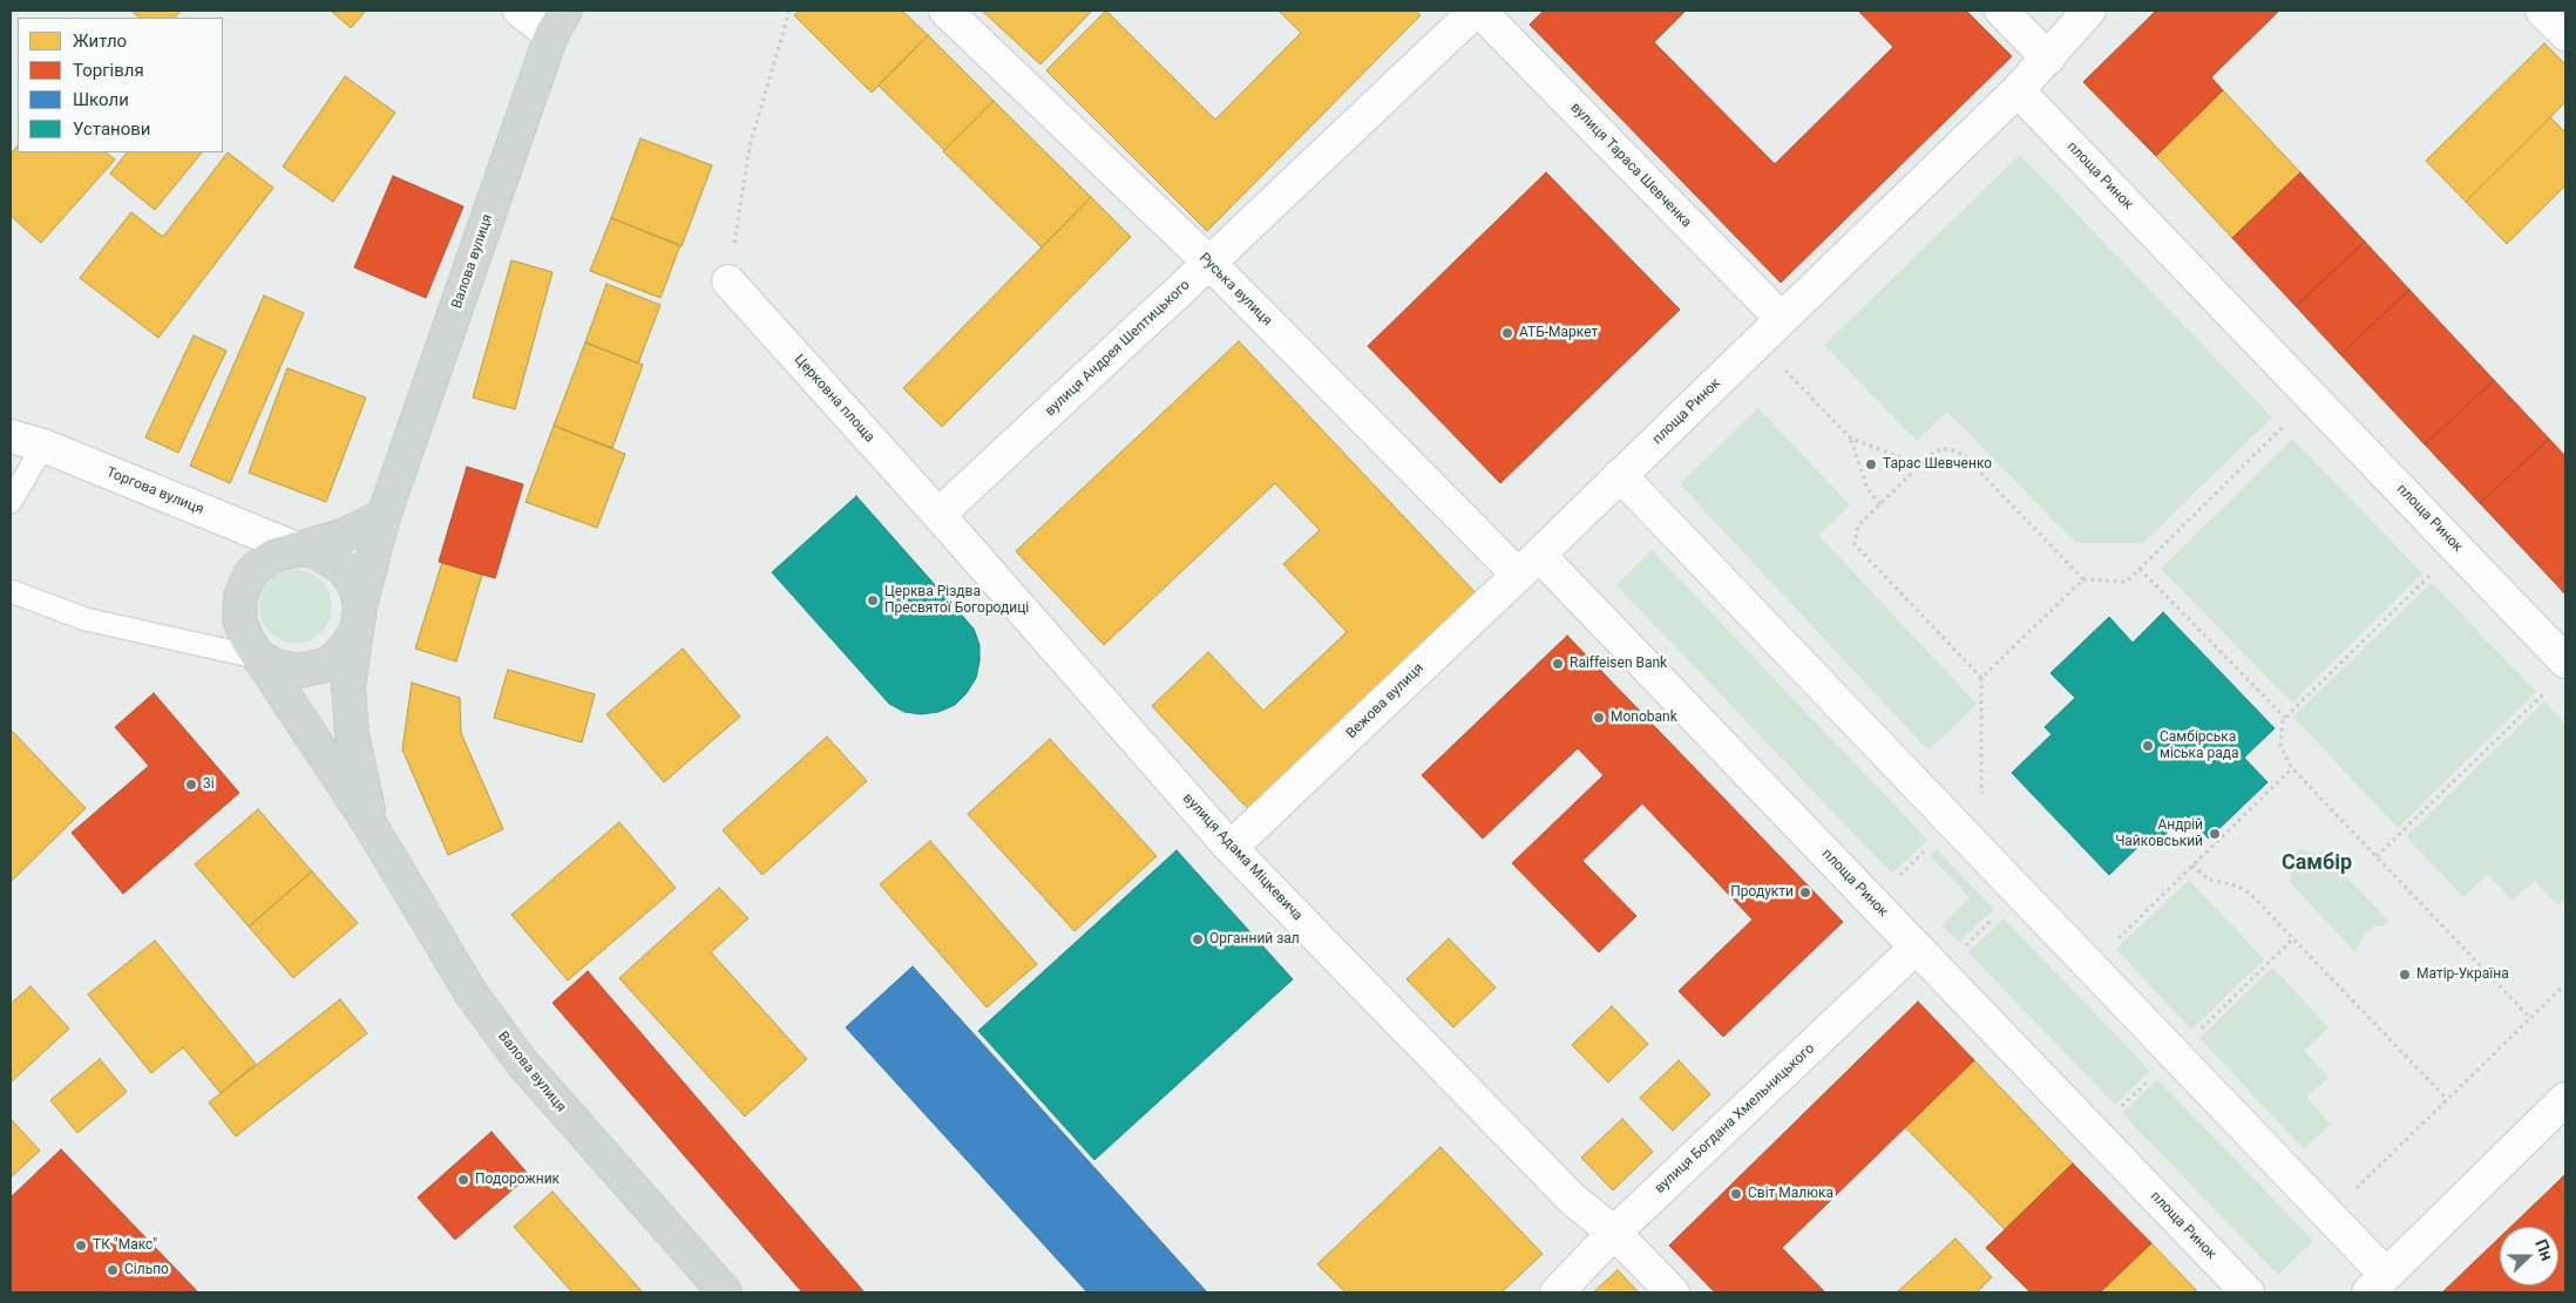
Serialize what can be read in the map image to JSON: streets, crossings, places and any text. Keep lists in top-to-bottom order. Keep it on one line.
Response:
{"streets":{"main road":["Валова вулиця"],"street":["вулиця Тараса Шевченка","площа Ринок","Руська вулиця","вулиця Андрея Шептицького","Церковна площа","Торгова вулиця","Вежова вулиця","вулиця Адама Міцкевича","вулиця Богдана Хмельницького"]},"crossings":[["вулиця Тараса Шевченка","площа Ринок"],["вулиця Тараса Шевченка","вулиця Андрея Шептицького"],["площа Ринок","Руська вулиця"],["площа Ринок","Вежова вулиця"],["площа Ринок","вулиця Богдана Хмельницького"],["Валова вулиця","Торгова вулиця"],["Руська вулиця","вулиця Андрея Шептицького"],["Руська вулиця","Вежова вулиця"],["вулиця Андрея Шептицького","Церковна площа"],["вулиця Андрея Шептицького","вулиця Адама Міцкевича"],["Церковна площа","вулиця Адама Міцкевича"],["Вежова вулиця","вулиця Адама Міцкевича"],["вулиця Адама Міцкевича","вулиця Богдана Хмельницького"]],"districts":["Самбір"],"places":["АТБ-Маркет","Тарас Шевченко","Церква Різдва Пресвятої Богородиці","Raiffeisen Bank","Monobank","Самбірська міська рада","3і","Андрій Чайковський","Продукти","Органний зал","Матір-Україна","Подорожник","Світ Малюка","ТК \"Макс\"","Сільпо"],"legend":["Житло","Торгівля","Школи","Установи"],"north":"right"}
